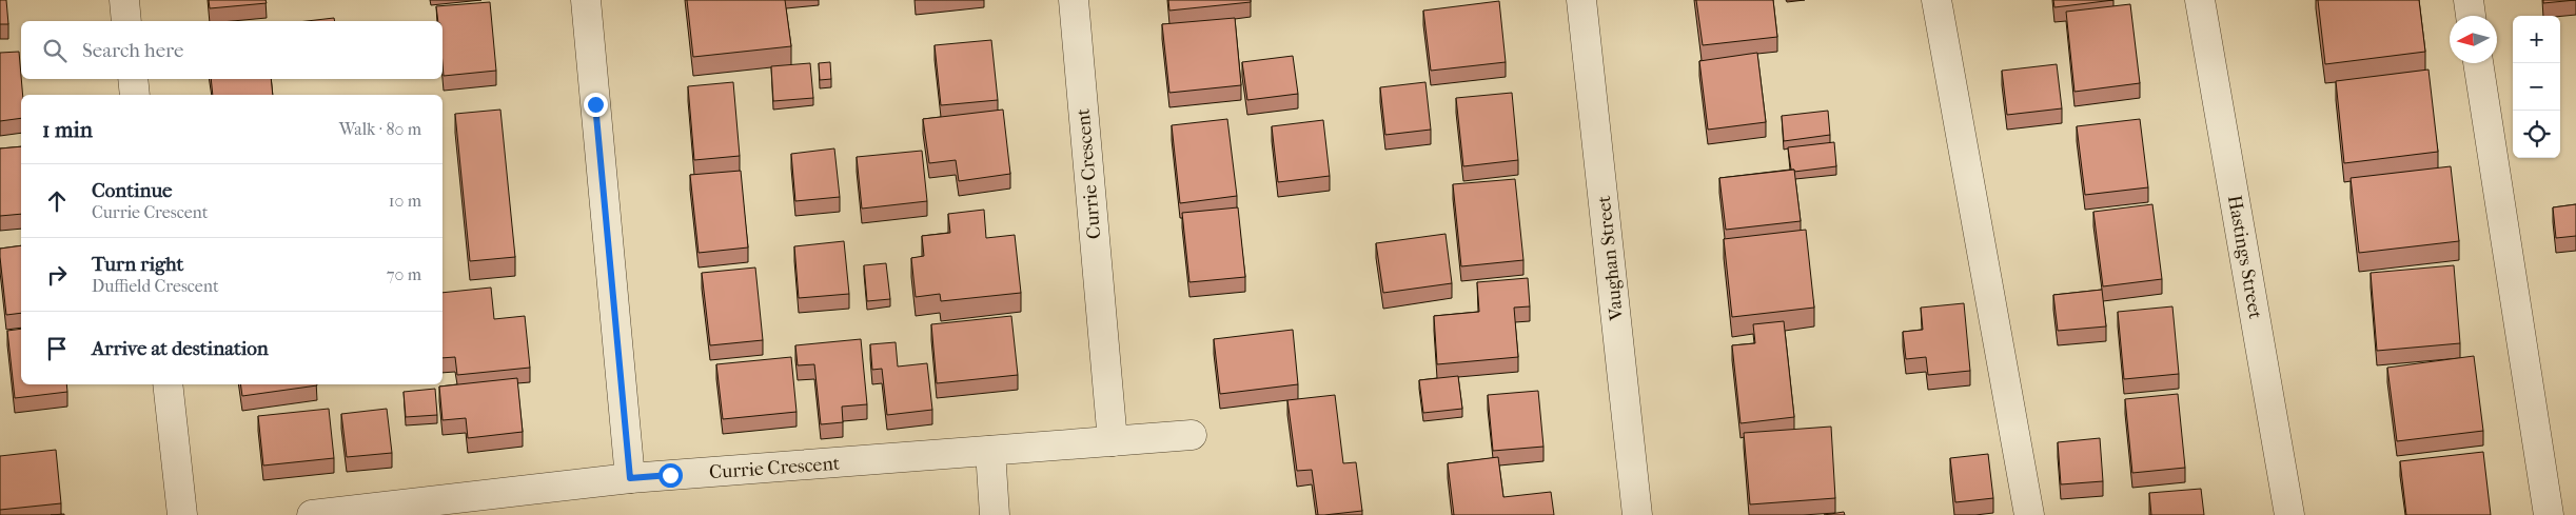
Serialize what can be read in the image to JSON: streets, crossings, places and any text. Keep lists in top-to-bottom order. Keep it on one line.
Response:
{"streets":{"street":["Currie Crescent","Hastings Street","Vaughan Street"]},"north":"left","page":{"map_buttons":["+","−"],"search":"Search here","heading":["1 min","Walk · 80 m"],"list":[["Continue","Currie Crescent","10 m"],["Turn right","Duffield Crescent","70 m"],"Arrive at destination"]}}
